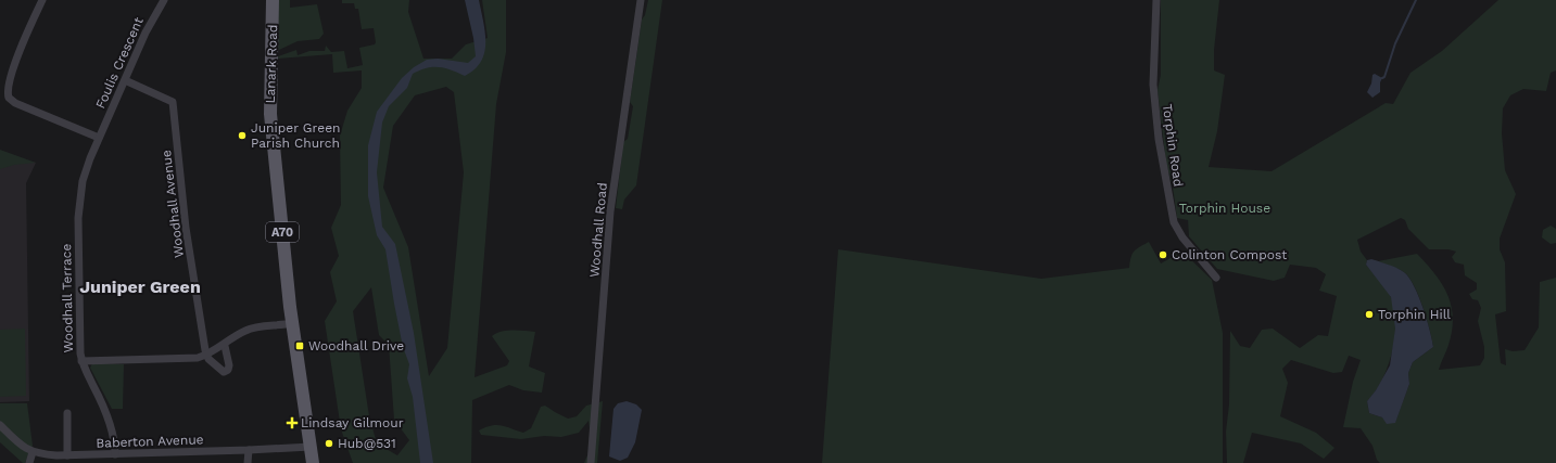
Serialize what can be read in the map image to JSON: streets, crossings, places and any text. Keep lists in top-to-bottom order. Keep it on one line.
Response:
{"streets":{"main road":["Lanark Road","A70"],"street":["Foulis Crescent","Torphin Road","Woodhall Avenue","Woodhall Road","Woodhall Terrace","Baberton Avenue"]},"crossings":[["Foulis Crescent","Woodhall Avenue"],["Foulis Crescent","Woodhall Terrace"],["Lanark Road","Baberton Avenue"],["Woodhall Terrace","Baberton Avenue"]],"districts":["Juniper Green"],"parks":["Torphin House"],"places":{"other":["Juniper Green Parish Church","Colinton Compost","Torphin Hill","Hub@531"],"transit":["Woodhall Drive"],"health":["Lindsay Gilmour"]}}
